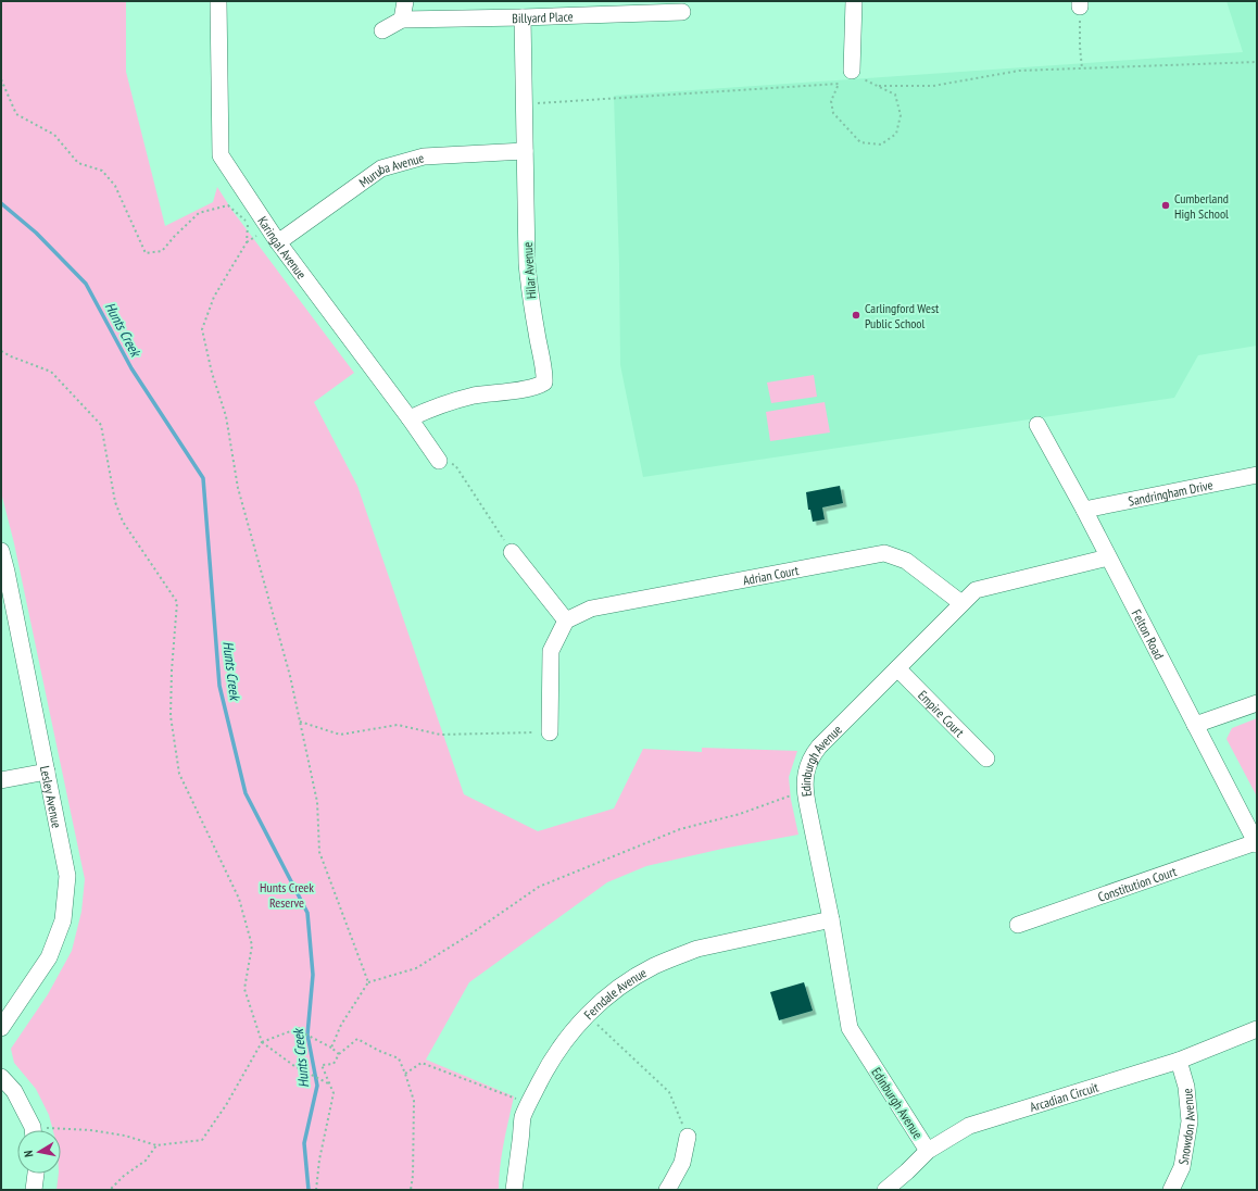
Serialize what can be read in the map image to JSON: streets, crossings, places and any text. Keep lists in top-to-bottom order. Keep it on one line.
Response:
{"streets":{"street":["Billyard Place","Muruba Avenue","Karingal Avenue","Hilar Avenue","Sandringham Drive","Adrian Court","Felton Road","Empire Court","Edinburgh Avenue","Lesley Avenue","Constitution Court","Ferndale Avenue","Arcadian Circuit","Snowdon Avenue"]},"crossings":[["Billyard Place","Hilar Avenue"],["Muruba Avenue","Karingal Avenue"],["Muruba Avenue","Hilar Avenue"],["Karingal Avenue","Hilar Avenue"],["Sandringham Drive","Felton Road"],["Adrian Court","Edinburgh Avenue"],["Felton Road","Edinburgh Avenue"],["Felton Road","Constitution Court"],["Empire Court","Edinburgh Avenue"],["Edinburgh Avenue","Ferndale Avenue"],["Edinburgh Avenue","Arcadian Circuit"],["Arcadian Circuit","Snowdon Avenue"]],"water":["Hunts Creek"],"parks":["Hunts Creek Reserve"],"places":["Cumberland High School","Carlingford West Public School"],"north":"left"}
